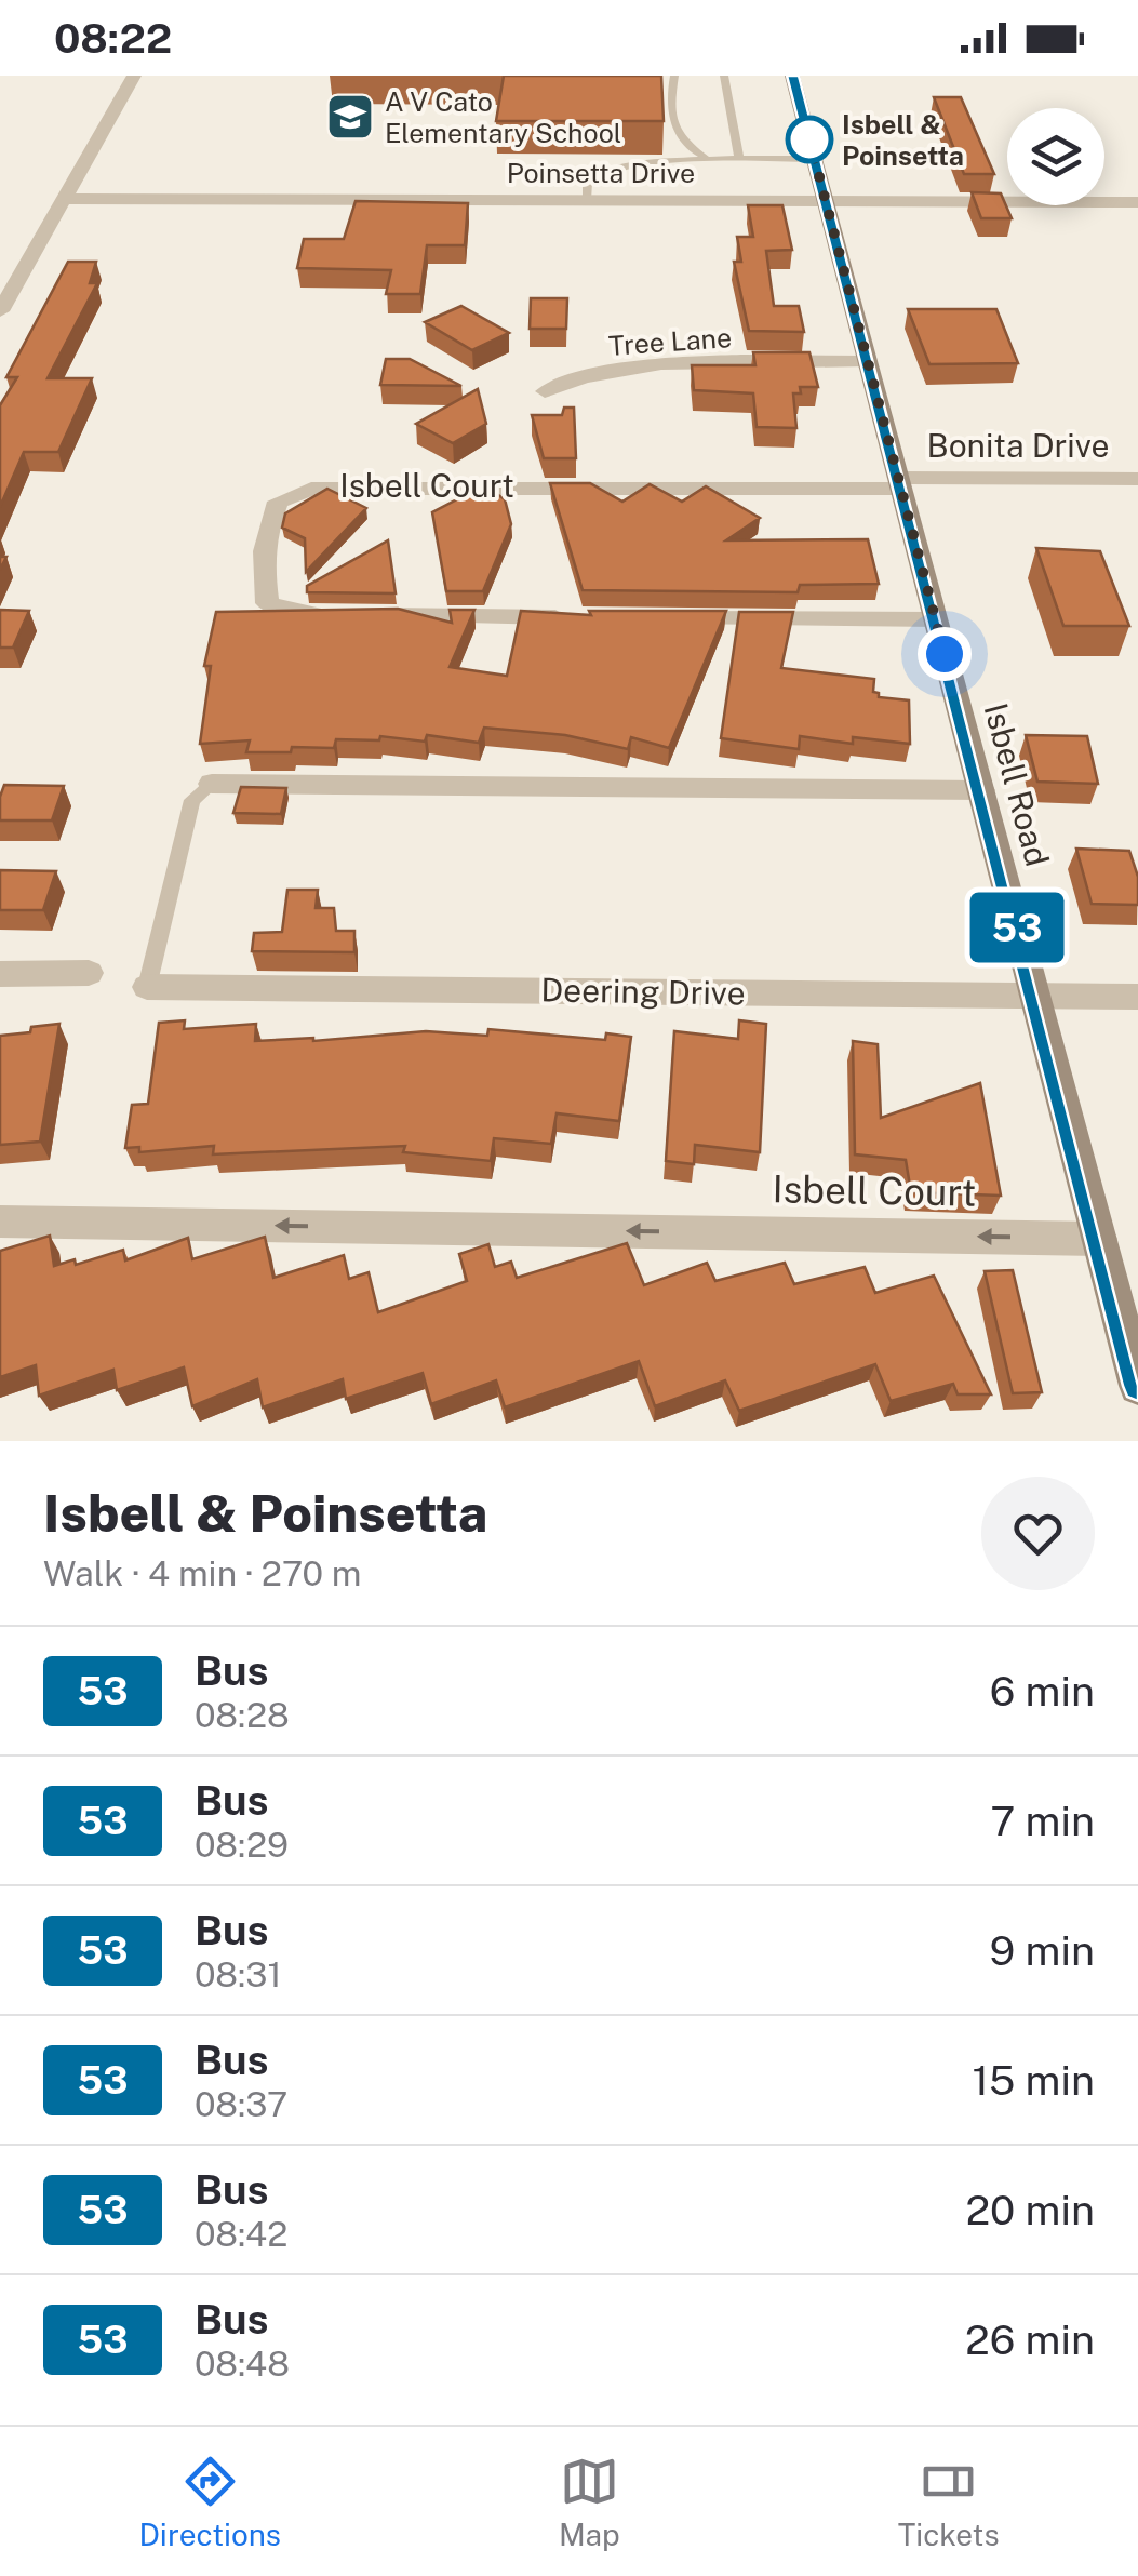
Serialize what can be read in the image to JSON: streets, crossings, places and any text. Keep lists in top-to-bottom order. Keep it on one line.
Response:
{"streets":{"street":["Poinsetta Drive","Tree Lane","Bonita Drive","Isbell Court","Isbell Road","Deering Drive"]},"crossings":[["Poinsetta Drive","Isbell Road"],["Tree Lane","Isbell Road"],["Bonita Drive","Isbell Court"],["Bonita Drive","Isbell Road"],["Isbell Court","Isbell Road"],["Isbell Road","Deering Drive"]],"one_way":["Isbell Court"],"places":{"school or university":["A V Cato Elementary School"],"other":["Isbell & Poinsetta"]},"lines":["bus line 53"],"page":{"status":"08:22","on_map":"53","heading":["Isbell & Poinsetta","Walk · 4 min · 270 m"],"list":[{"mark":"53","name":"Bus","note":"08:28","value":"6 min"},{"mark":"53","name":"Bus","note":"08:29","value":"7 min"},{"mark":"53","name":"Bus","note":"08:31","value":"9 min"},{"mark":"53","name":"Bus","note":"08:37","value":"15 min"},{"mark":"53","name":"Bus","note":"08:42","value":"20 min"},{"mark":"53","name":"Bus","note":"08:48","value":"26 min"}],"tabs":["Directions","Map","Tickets"]}}
